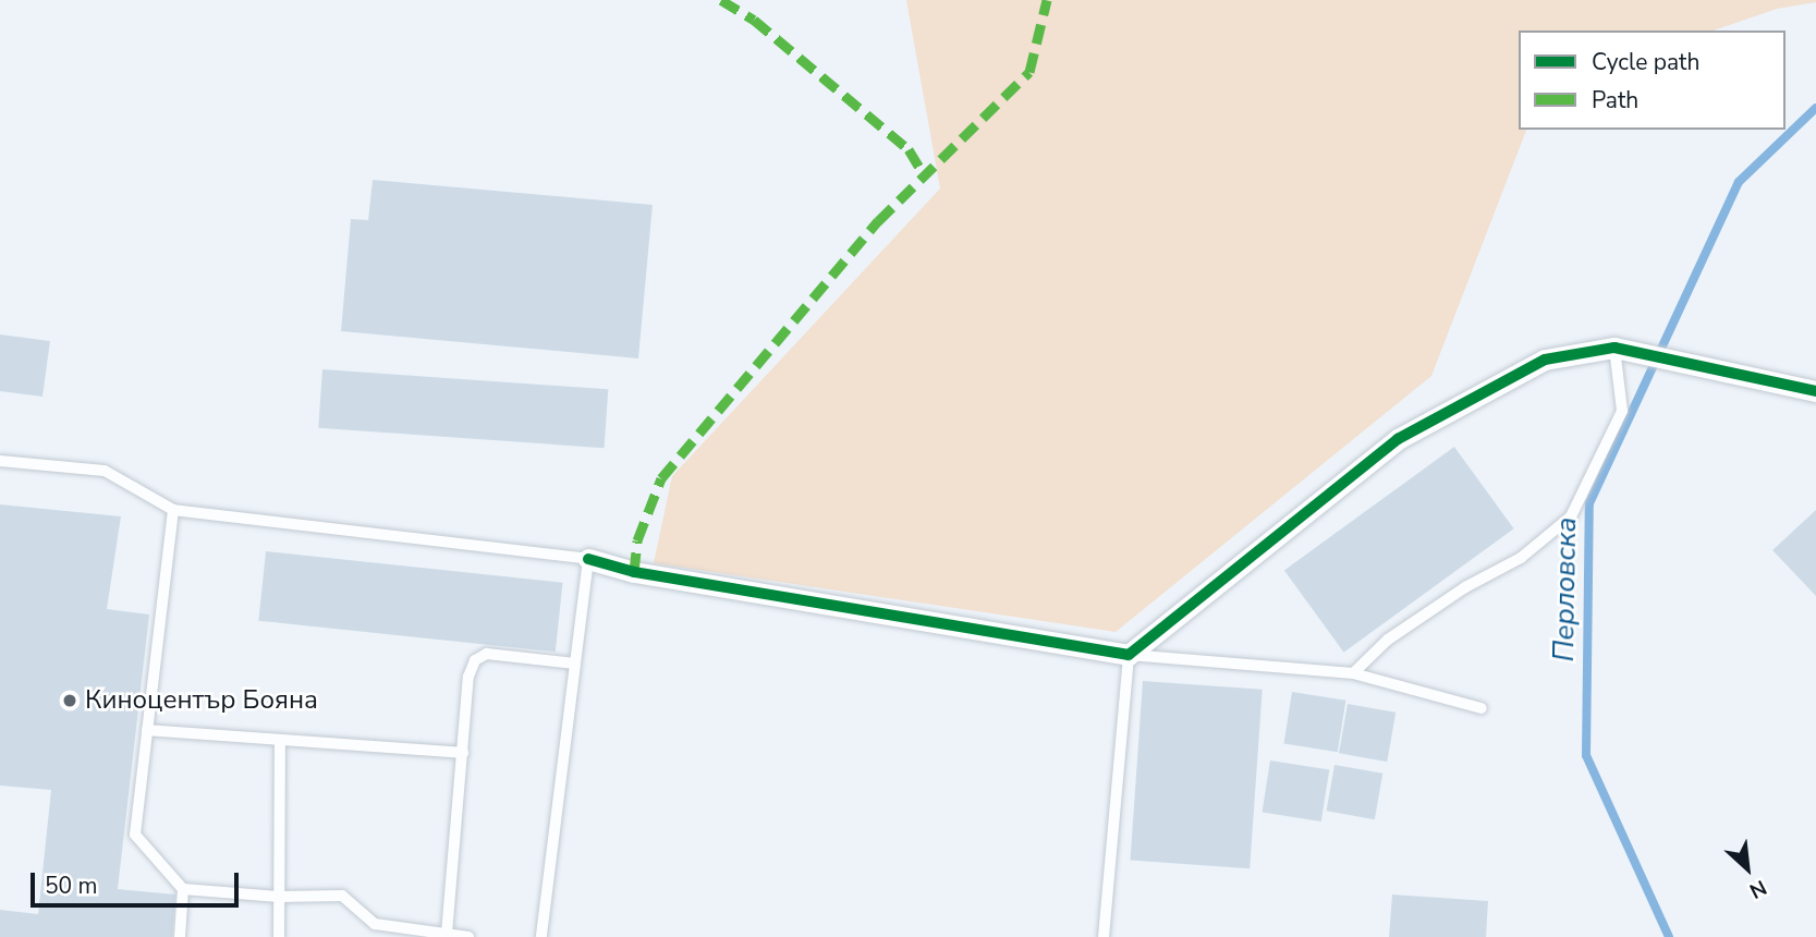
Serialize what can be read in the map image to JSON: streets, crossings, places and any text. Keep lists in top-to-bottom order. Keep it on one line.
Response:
{"water":["Перловска"],"places":["Киноцентър Бояна"],"legend":["Cycle path","Path"],"scale_bar":"50 m","north":"bottom right"}
